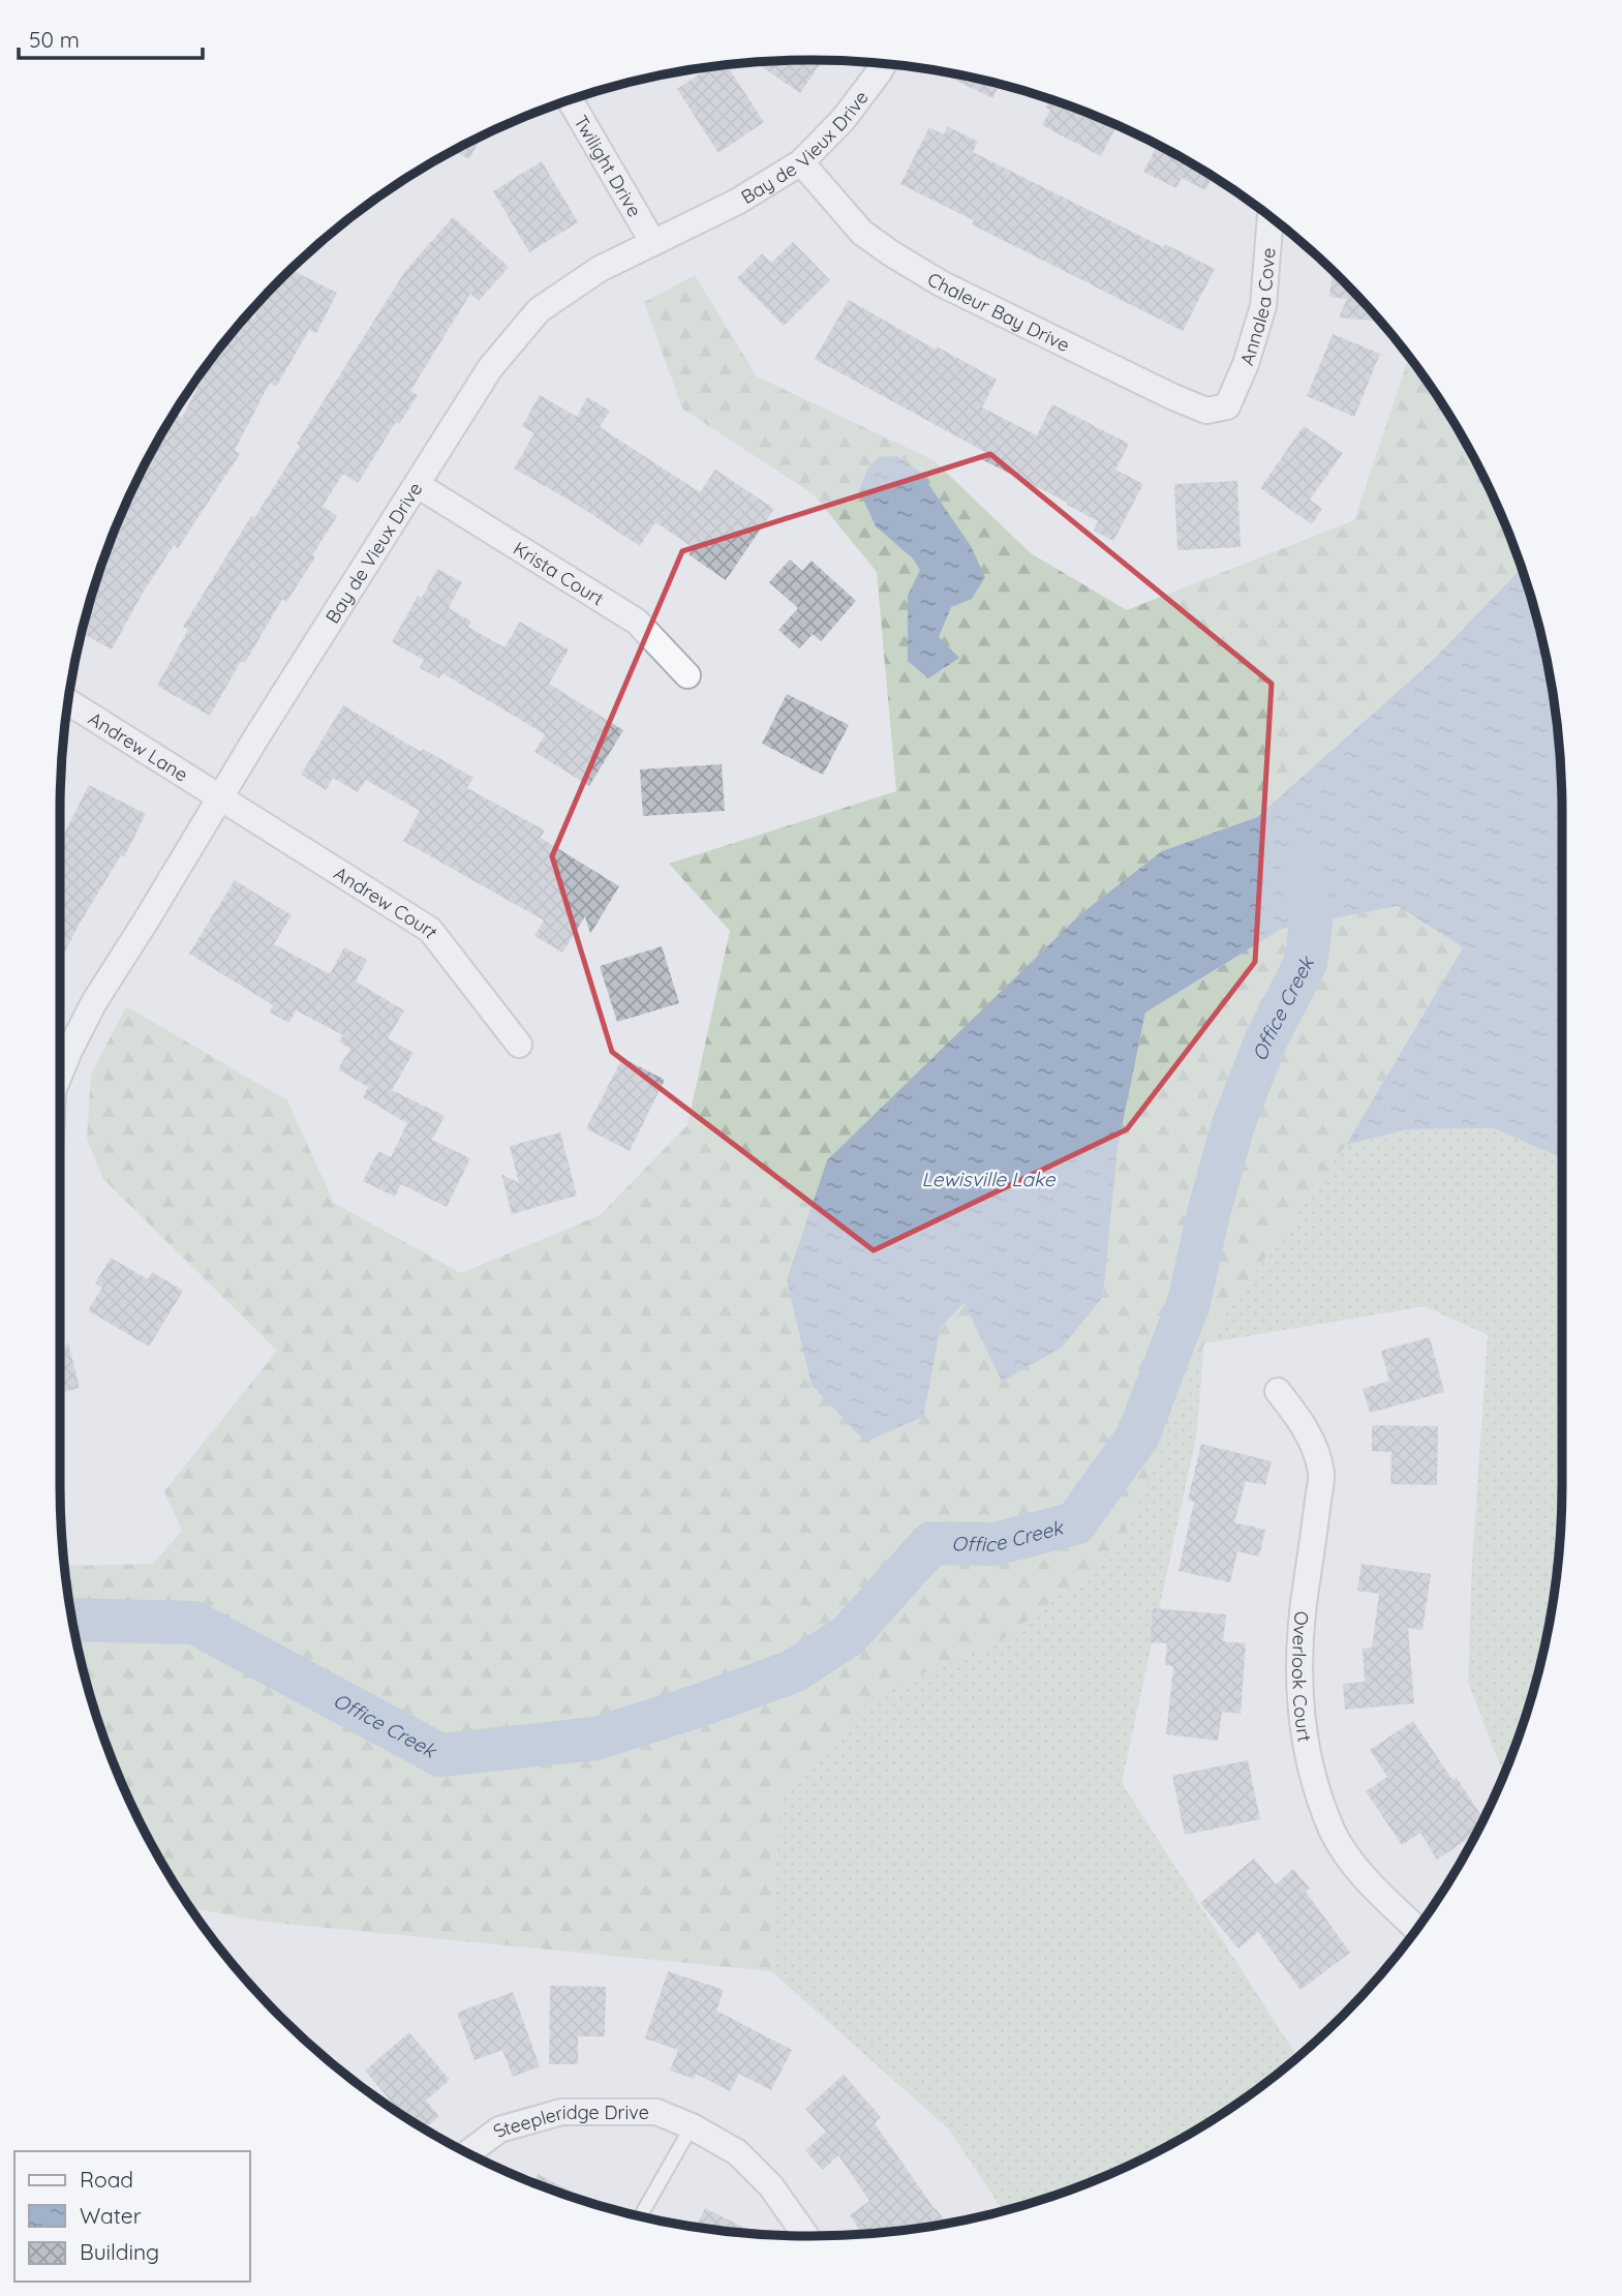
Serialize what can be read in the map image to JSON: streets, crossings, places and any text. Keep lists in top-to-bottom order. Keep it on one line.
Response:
{"streets":{"street":["Bay de Vieux Drive","Twilight Drive","Annalea Cove","Chaleur Bay Drive","Krista Court","Andrew Lane","Andrew Court","Overlook Court","Steepleridge Drive"]},"crossings":[["Bay de Vieux Drive","Twilight Drive"],["Bay de Vieux Drive","Chaleur Bay Drive"],["Bay de Vieux Drive","Krista Court"],["Bay de Vieux Drive","Andrew Lane"],["Bay de Vieux Drive","Andrew Court"],["Annalea Cove","Chaleur Bay Drive"],["Andrew Lane","Andrew Court"]],"water":["Office Creek","Lewisville Lake"],"legend":["Road","Water","Building"],"scale_bar":"50 m"}
